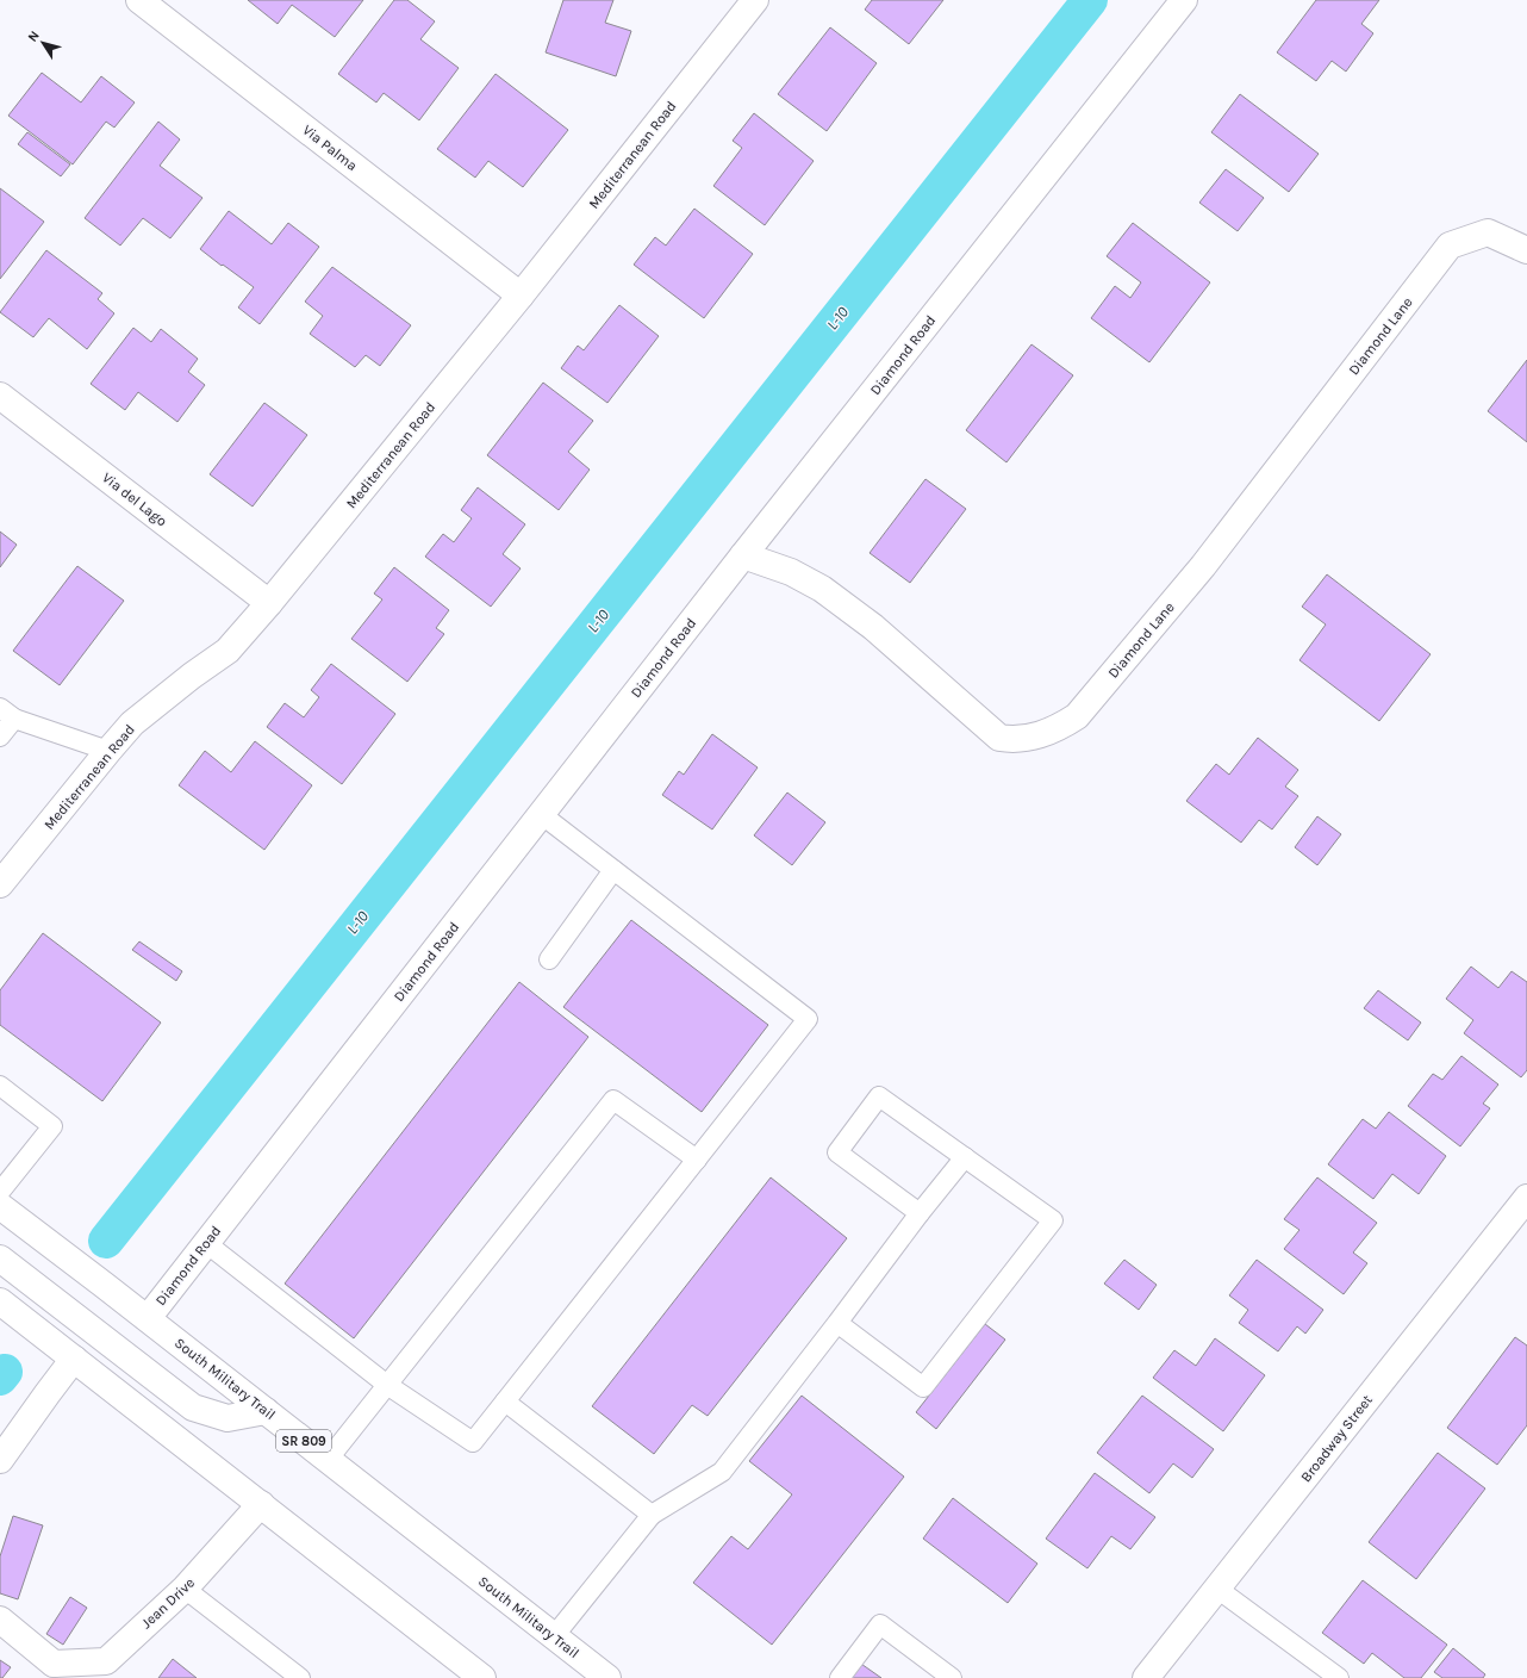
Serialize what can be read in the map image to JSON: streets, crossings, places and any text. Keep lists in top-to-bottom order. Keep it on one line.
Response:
{"streets":{"street":["Via Palma","Mediterranean Road","Diamond Lane","Diamond Road","Via del Lago","South Military Trail","Broadway Street","SR 809","Jean Drive"]},"crossings":[["Via Palma","Mediterranean Road"],["Mediterranean Road","Via del Lago"],["Diamond Lane","Diamond Road"],["Diamond Road","South Military Trail"]],"water":["L-10"],"north":"top left"}
